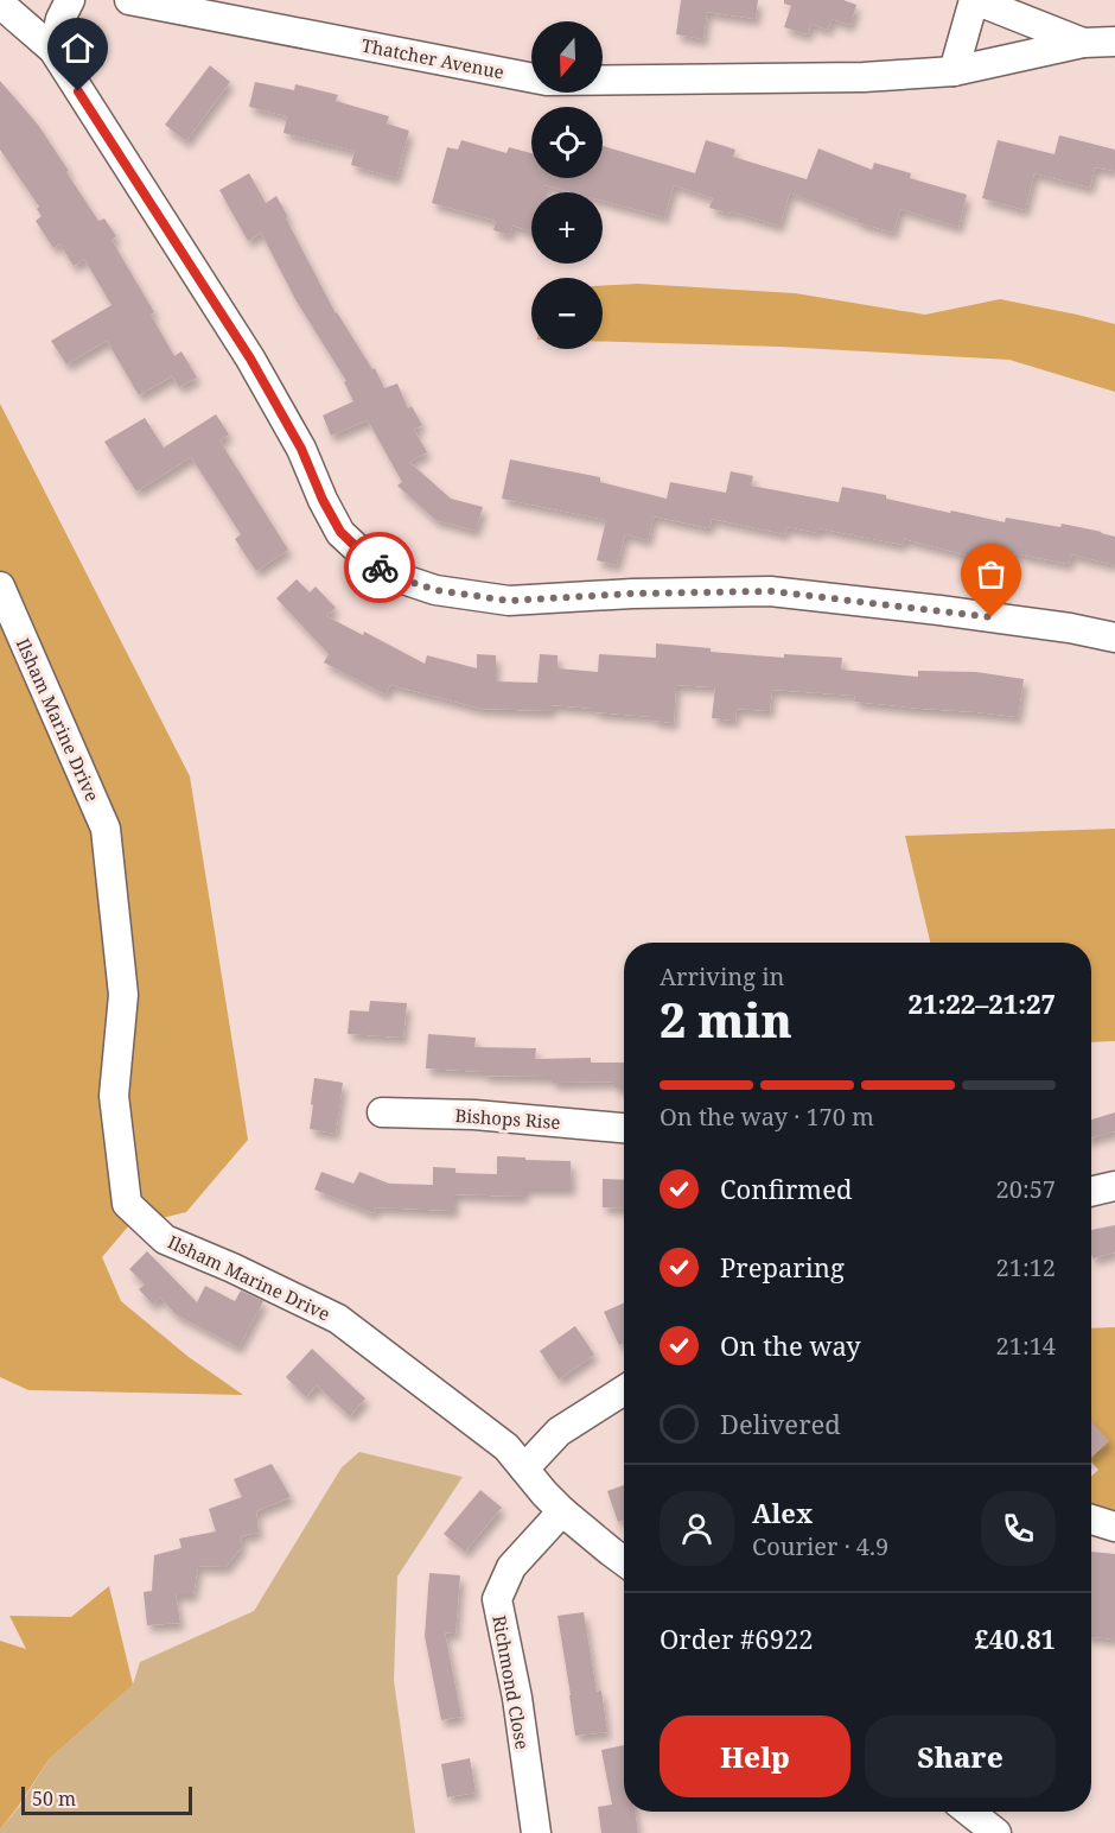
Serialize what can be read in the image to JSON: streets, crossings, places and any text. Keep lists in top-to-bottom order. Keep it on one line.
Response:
{"streets":{"street":["Thatcher Avenue","Ilsham Marine Drive","Bishops Rise","Richmond Close"]},"crossings":[["Ilsham Marine Drive","Richmond Close"]],"scale_bar":"50 m","north":"bottom","page":{"map_buttons":["+","−"],"heading":["2 min","Arriving in","21:22–21:27"],"panel":["Alex","Courier · 4.9","Order #6922","£40.81"],"bar":"On the way · 170 m","list":[["Confirmed","20:57"],["Preparing","21:12"],["On the way","21:14"],"Delivered"],"buttons":["Help","Share"],"scale":"50 m"}}
